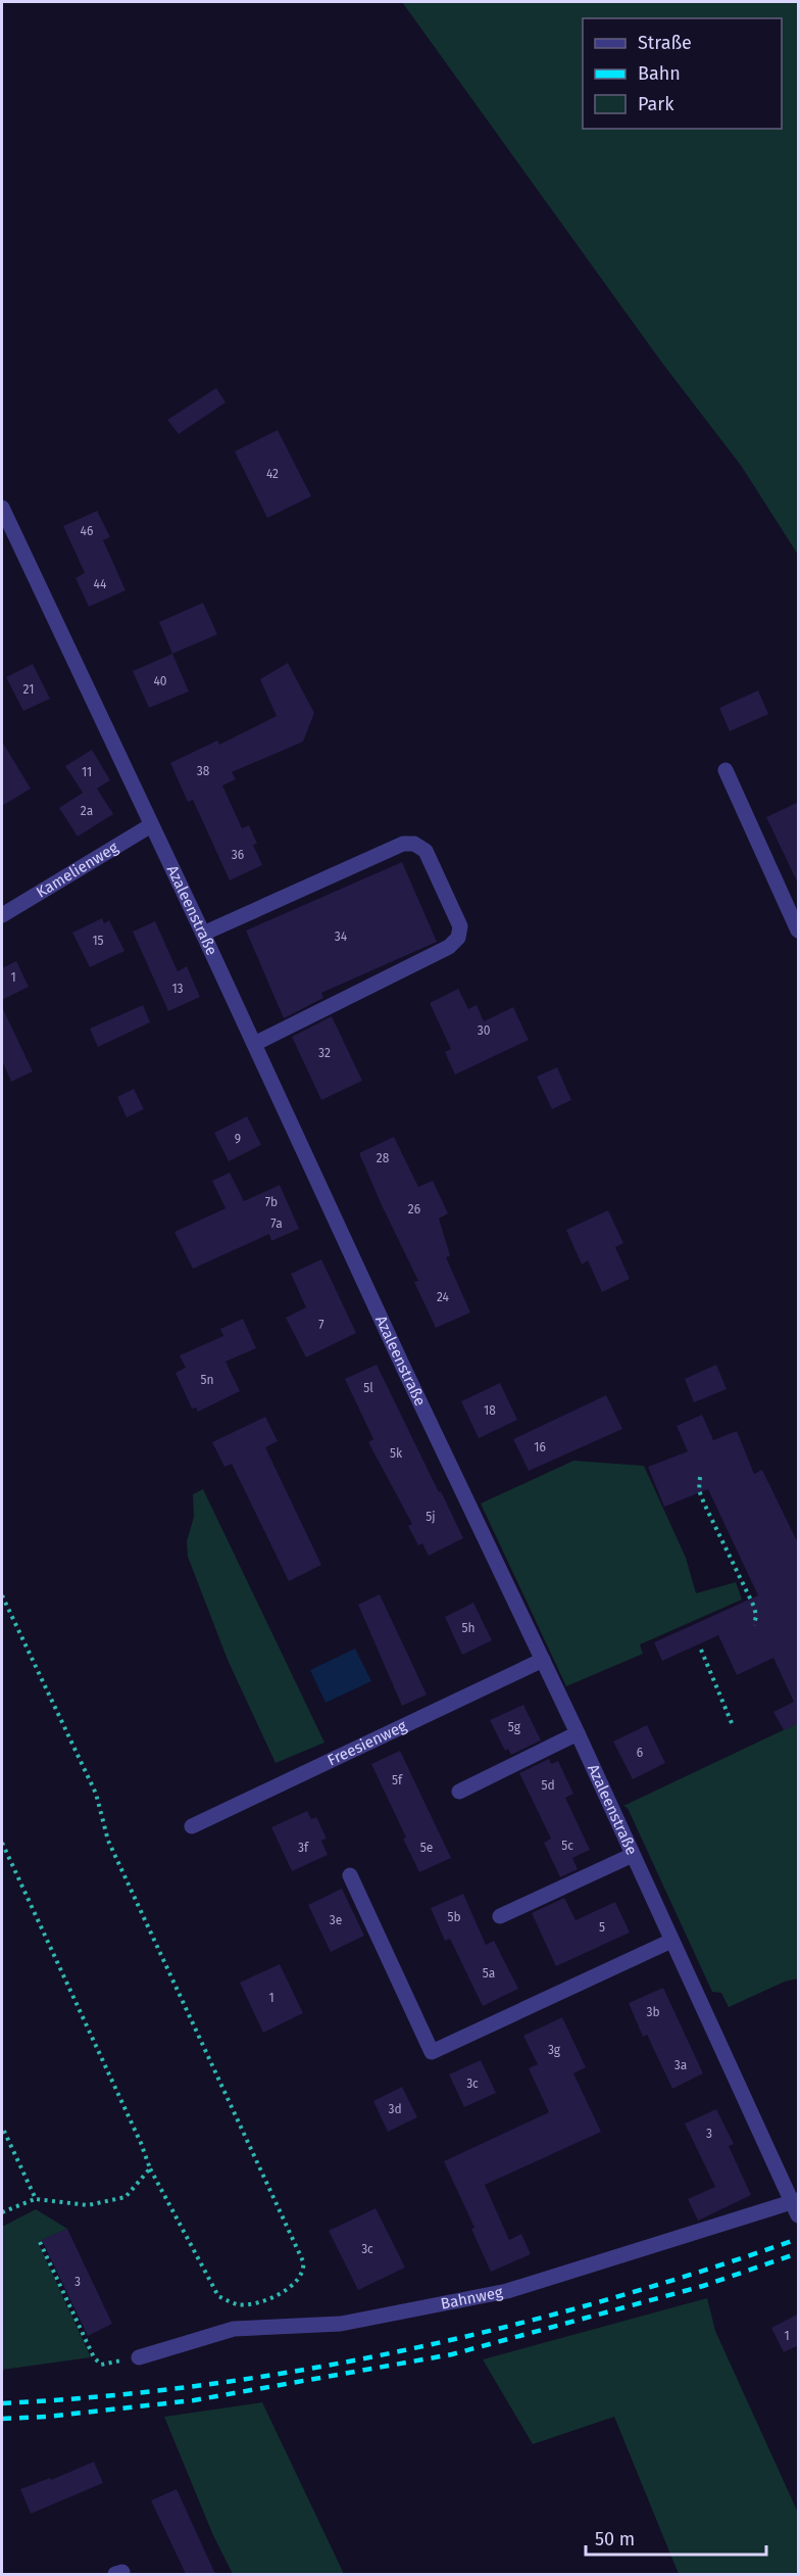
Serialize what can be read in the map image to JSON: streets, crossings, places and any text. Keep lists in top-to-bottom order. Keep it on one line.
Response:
{"streets":{"street":["Kamelienweg","Azaleenstraße","Freesienweg","Bahnweg"]},"crossings":[["Kamelienweg","Azaleenstraße"],["Azaleenstraße","Freesienweg"],["Azaleenstraße","Bahnweg"]],"house_numbers":["42","46","44","40","21","38","11","2a","36","34","15","1","13","30","32","9","28","7b","26","7a","24","7","5n","5l","18","16","5k","5j","5h","5g","6","5f","5d","5c","3f","5e","5b","3e","5","5a","1","3b","3g","3a","3c","3d","3","3c","3","1"],"legend":["Straße","Bahn","Park"],"scale_bar":"50 m"}
